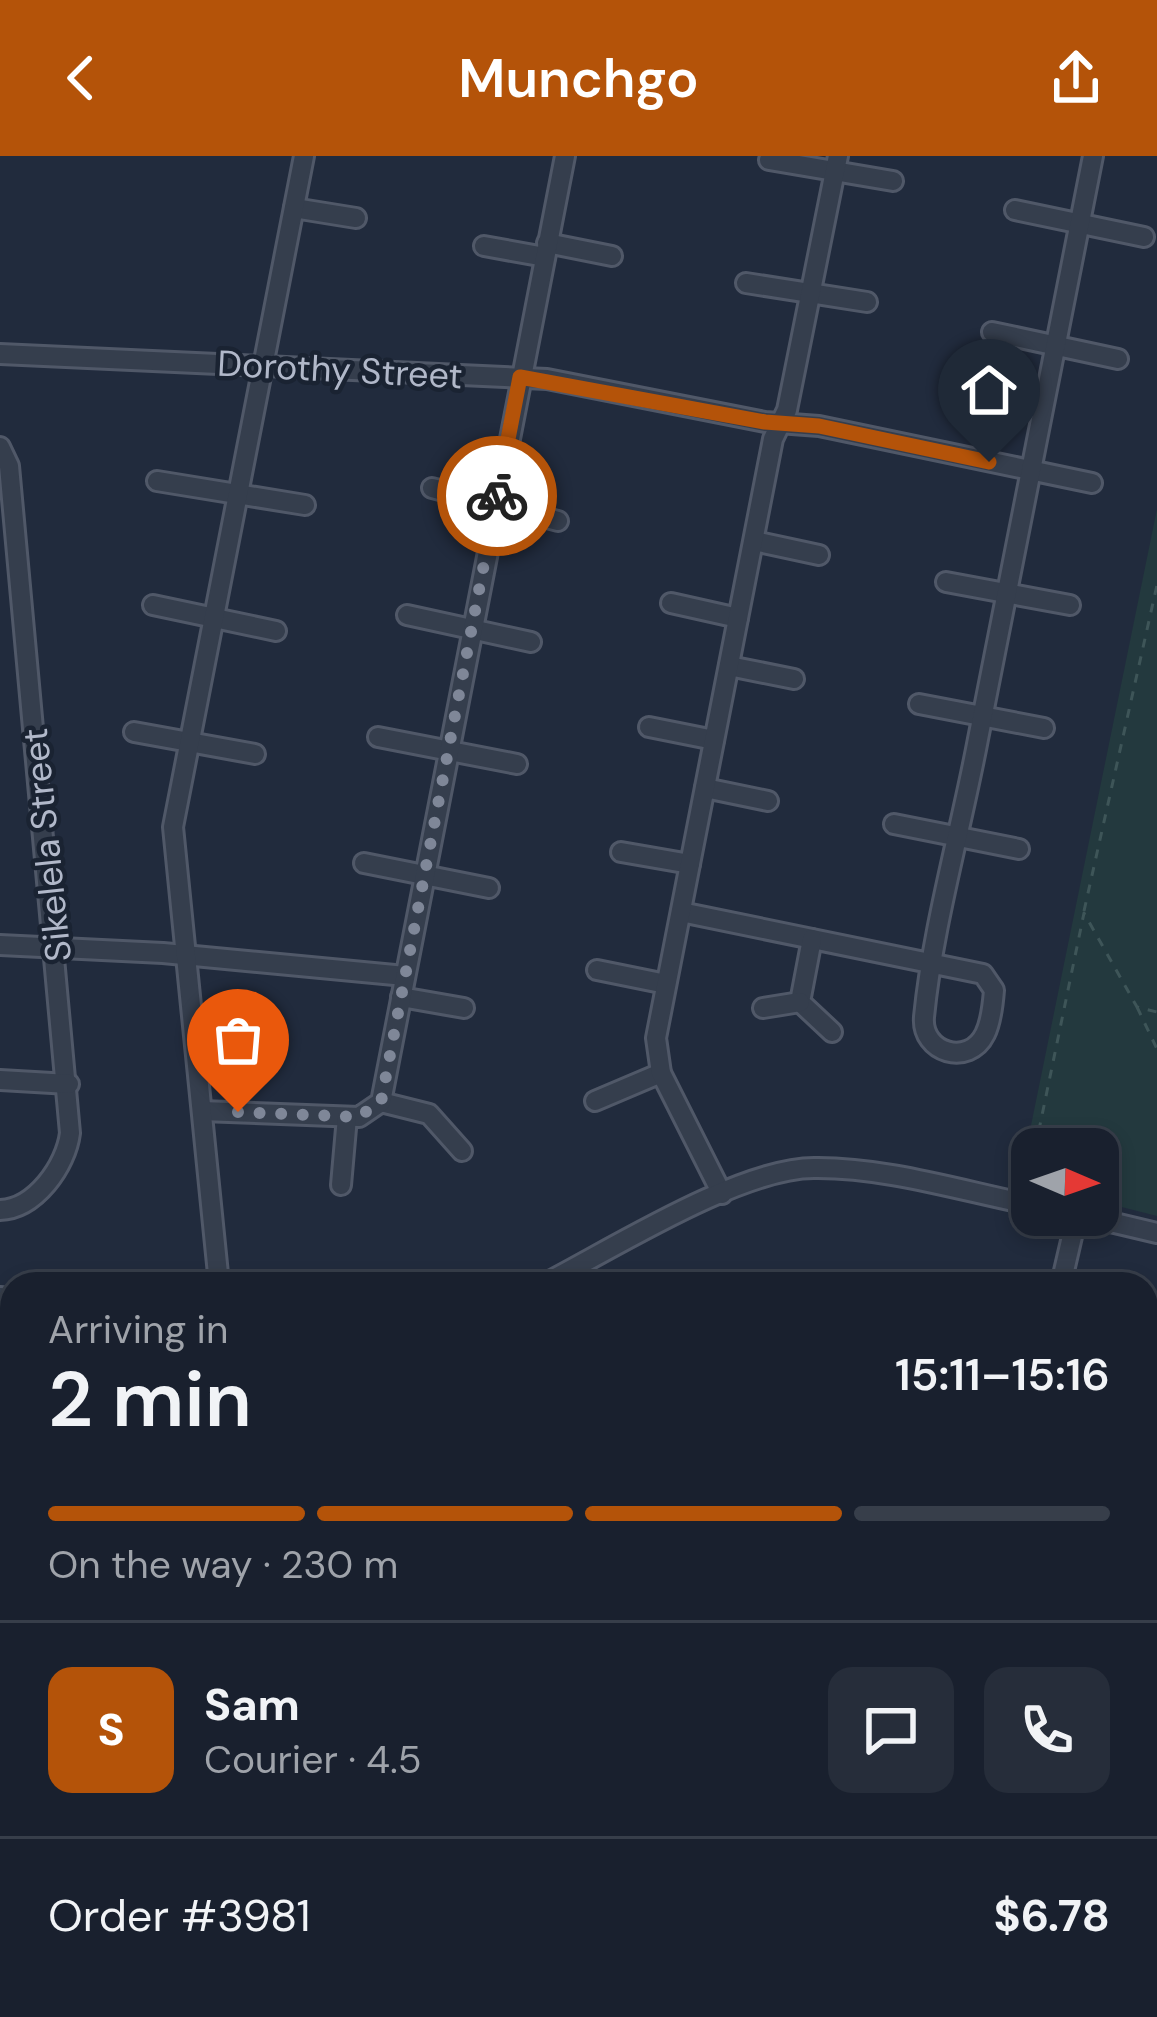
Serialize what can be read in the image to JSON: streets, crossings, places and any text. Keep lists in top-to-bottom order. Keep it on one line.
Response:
{"streets":{"street":["Dorothy Street","Sikelela Street"]},"north":"right","page":{"header":"Munchgo","heading":["2 min","Arriving in","15:11–15:16"],"panel":["Sam","Courier · 4.5","Order #3981","$6.78"],"bar":"On the way · 230 m","round":"S"}}
